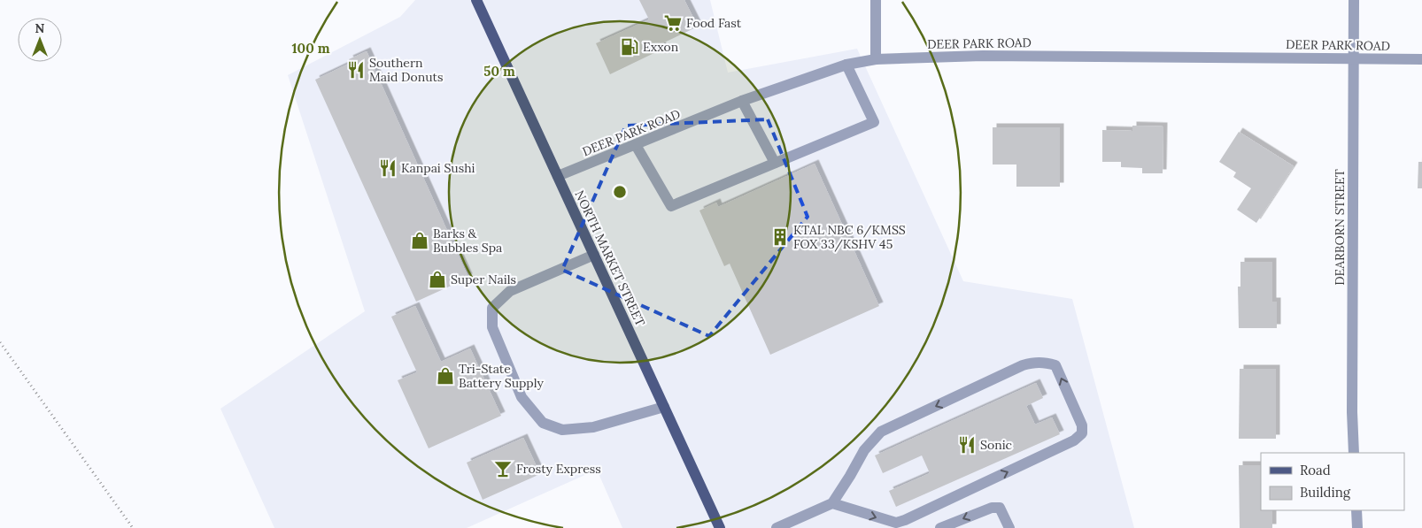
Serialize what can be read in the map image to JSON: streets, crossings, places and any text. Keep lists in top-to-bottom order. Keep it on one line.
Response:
{"streets":{"main road":["NORTH MARKET STREET"],"street":["DEER PARK ROAD","DEARBORN STREET"]},"crossings":[["DEER PARK ROAD","DEARBORN STREET"],["DEER PARK ROAD","NORTH MARKET STREET"]],"places":{"supermarket":["Food Fast"],"fuel station":["Exxon"],"restaurant":["Southern Maid Donuts","Kanpai Sushi","Sonic"],"building":["KTAL NBC 6/KMSS FOX 33/KSHV 45"],"shop":["Barks & Bubbles Spa","Super Nails","Tri-State Battery Supply"],"bar":["Frosty Express"]},"legend":["Road","Building"],"north":"top","rings":["100 m","50 m"]}
